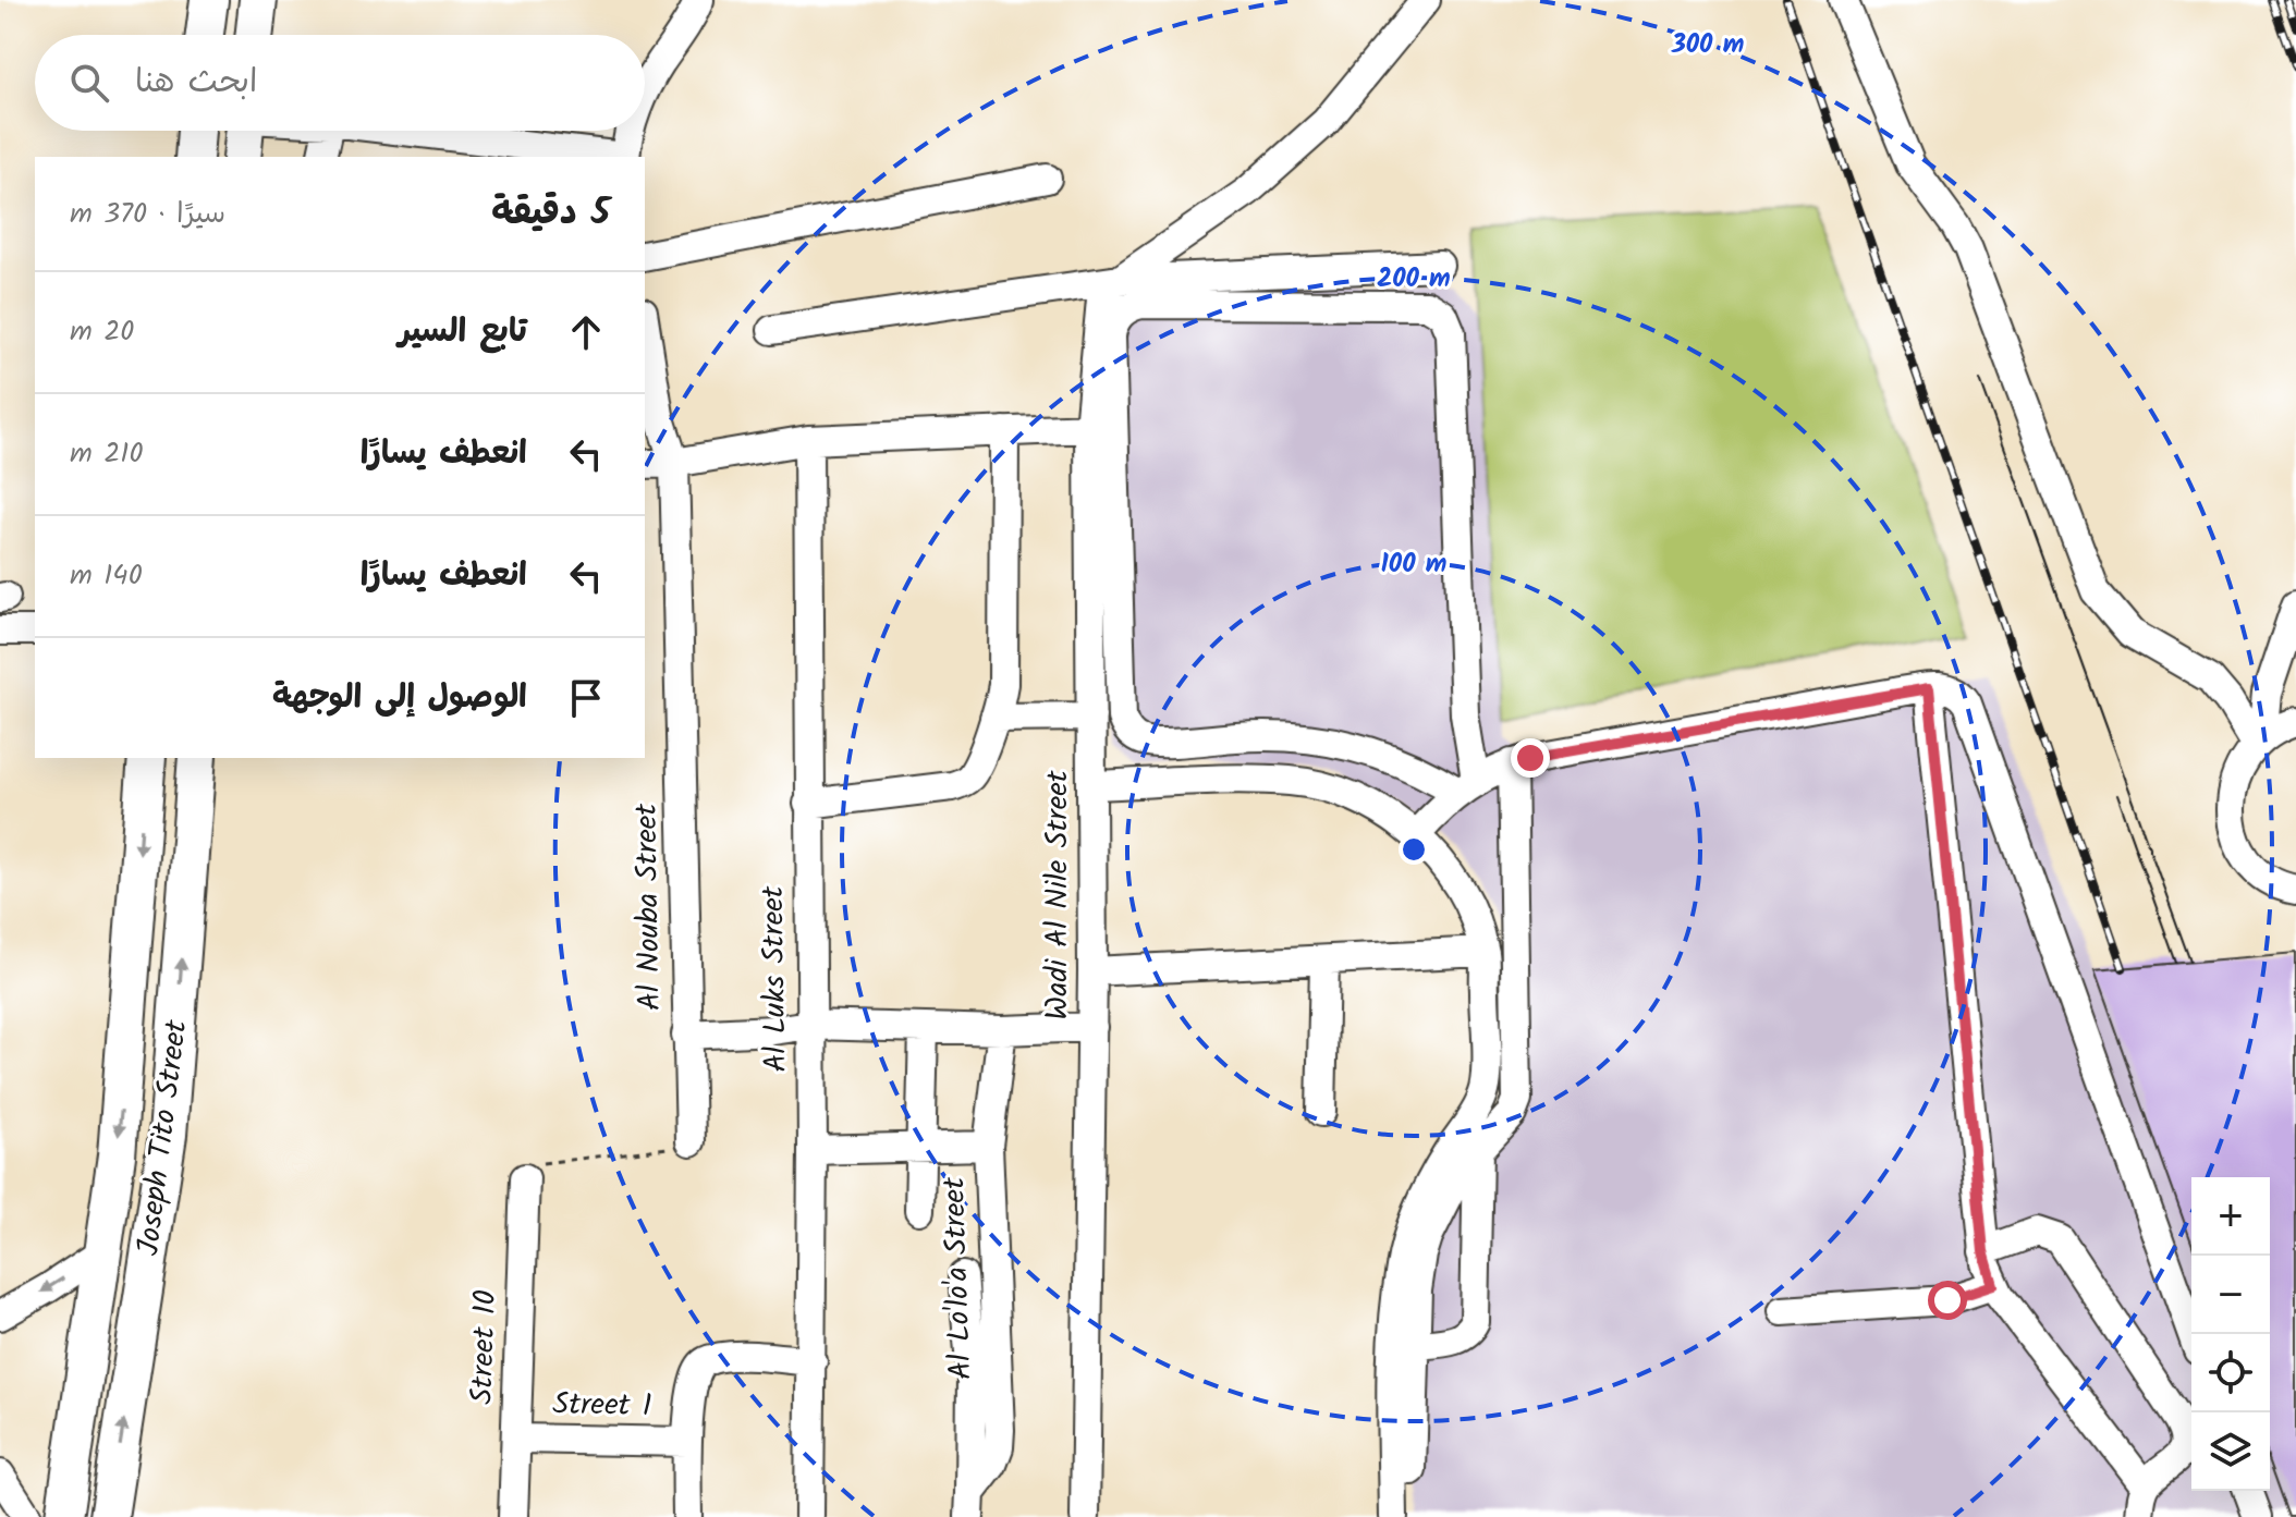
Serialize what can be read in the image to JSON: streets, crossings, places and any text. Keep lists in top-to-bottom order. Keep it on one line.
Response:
{"streets":{"main road":["Joseph Tito Street"],"street":["Wadi Al Nile Street","Al Nouba Street","Al Luks Street","Al Lo'lo'a Street","Street 10","Street 1"]},"crossings":[["Street 10","Street 1"]],"page":{"search":"ابحث هنا","heading":["5 دقيقة","سيرًا · 370 m"],"list":[["تابع السير","20 m"],["انعطف يسارًا","210 m"],["انعطف يسارًا","140 m"],"الوصول إلى الوجهة"],"map_buttons":["+","−"]},"rings":["300 m","200 m","100 m"]}
